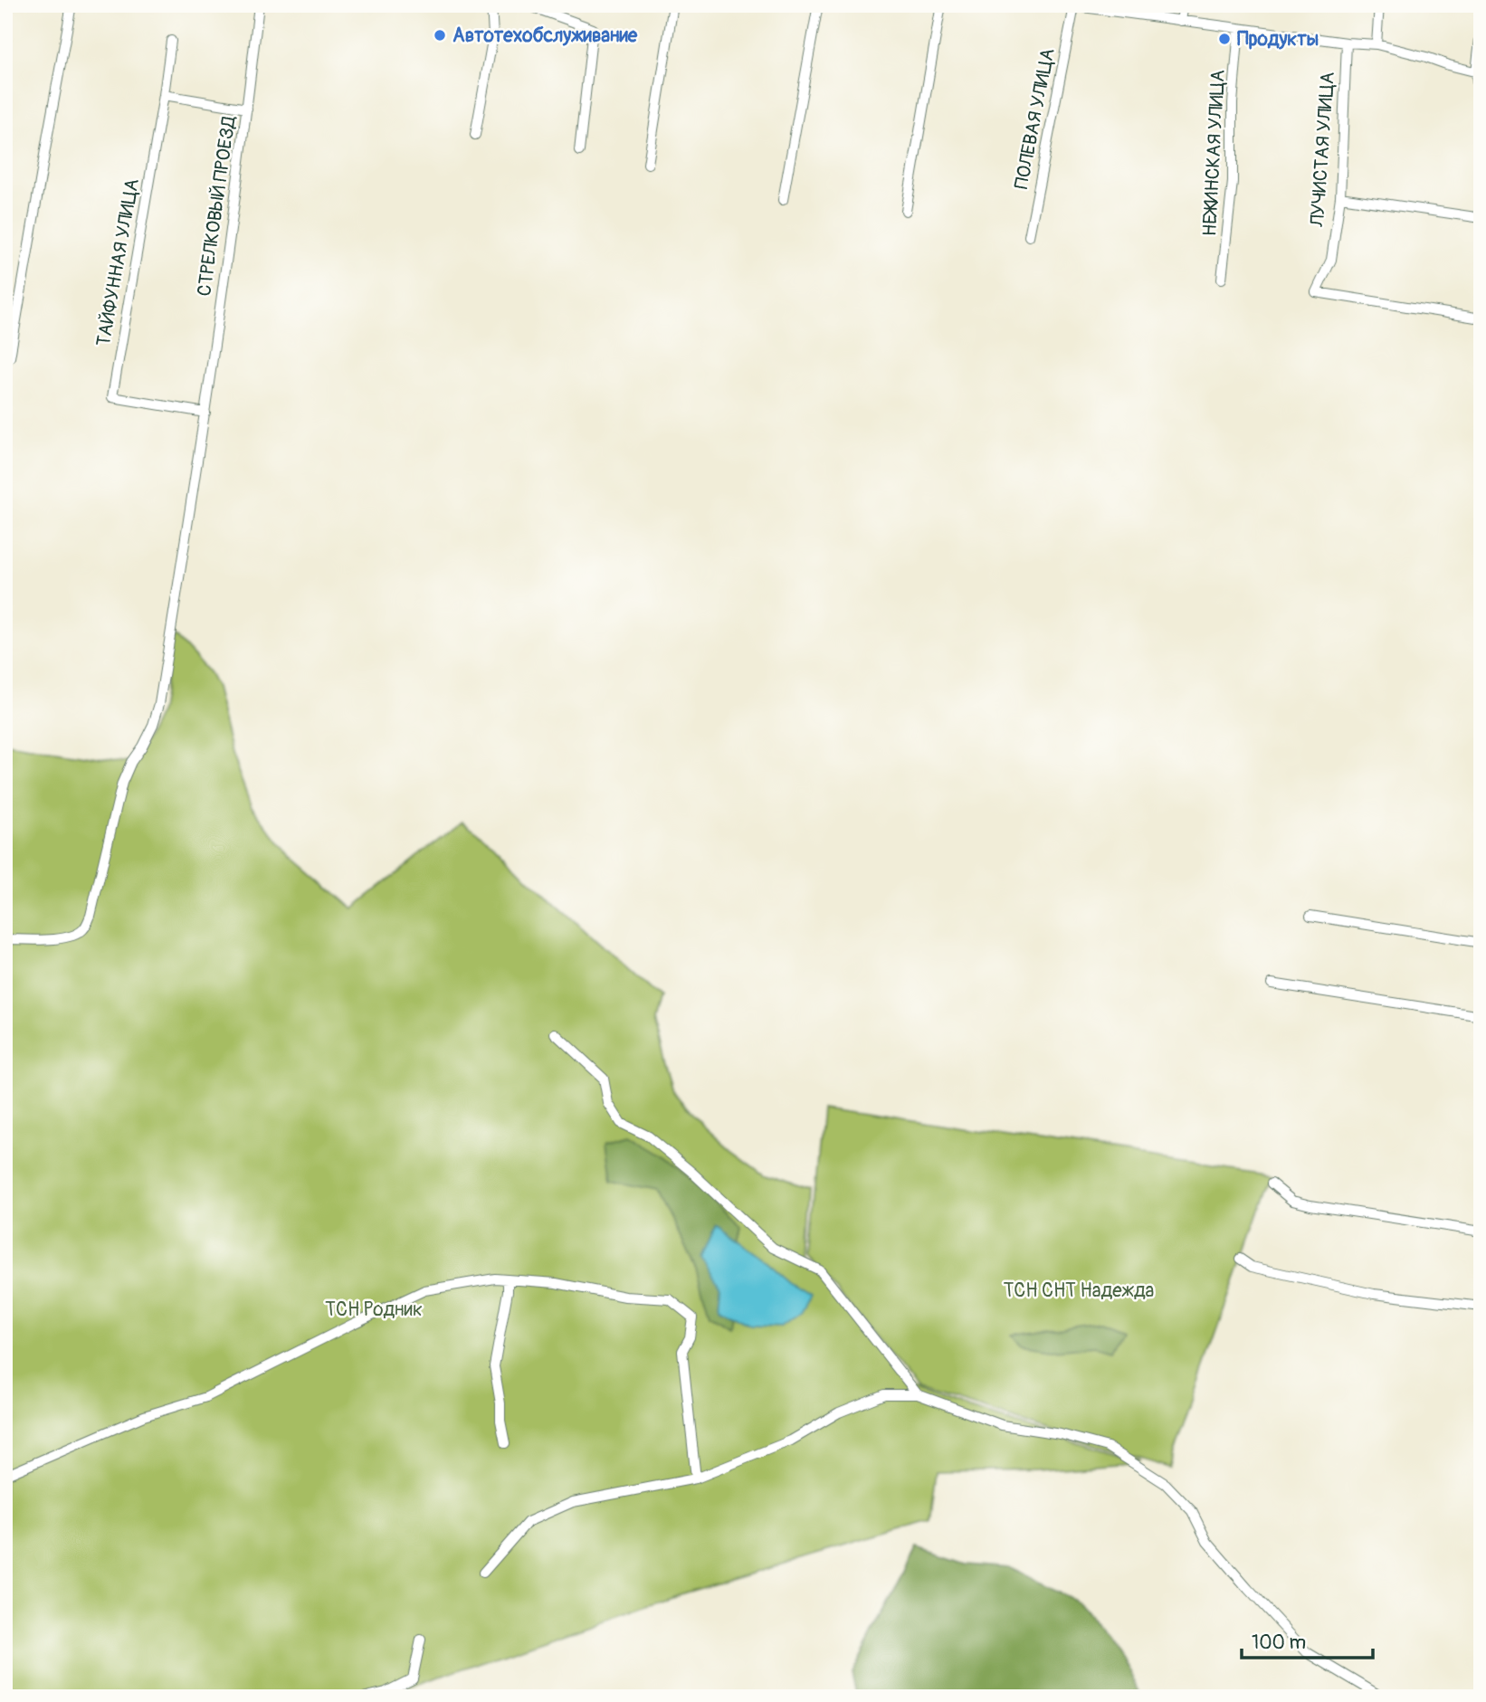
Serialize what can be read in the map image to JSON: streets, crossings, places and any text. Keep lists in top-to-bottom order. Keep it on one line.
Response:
{"streets":{"street":["ПОЛЕВАЯ УЛИЦА","ЛУЧИСТАЯ УЛИЦА","НЕЖИНСКАЯ УЛИЦА","СТРЕЛКОВЫЙ ПРОЕЗД","ТАЙФУННАЯ УЛИЦА"]},"crossings":[["СТРЕЛКОВЫЙ ПРОЕЗД","ТАЙФУННАЯ УЛИЦА"]],"parks":["ТСН СНТ Надежда","ТСН Родник"],"places":["Автотехобслуживание","Продукты"],"scale_bar":"100 m"}
